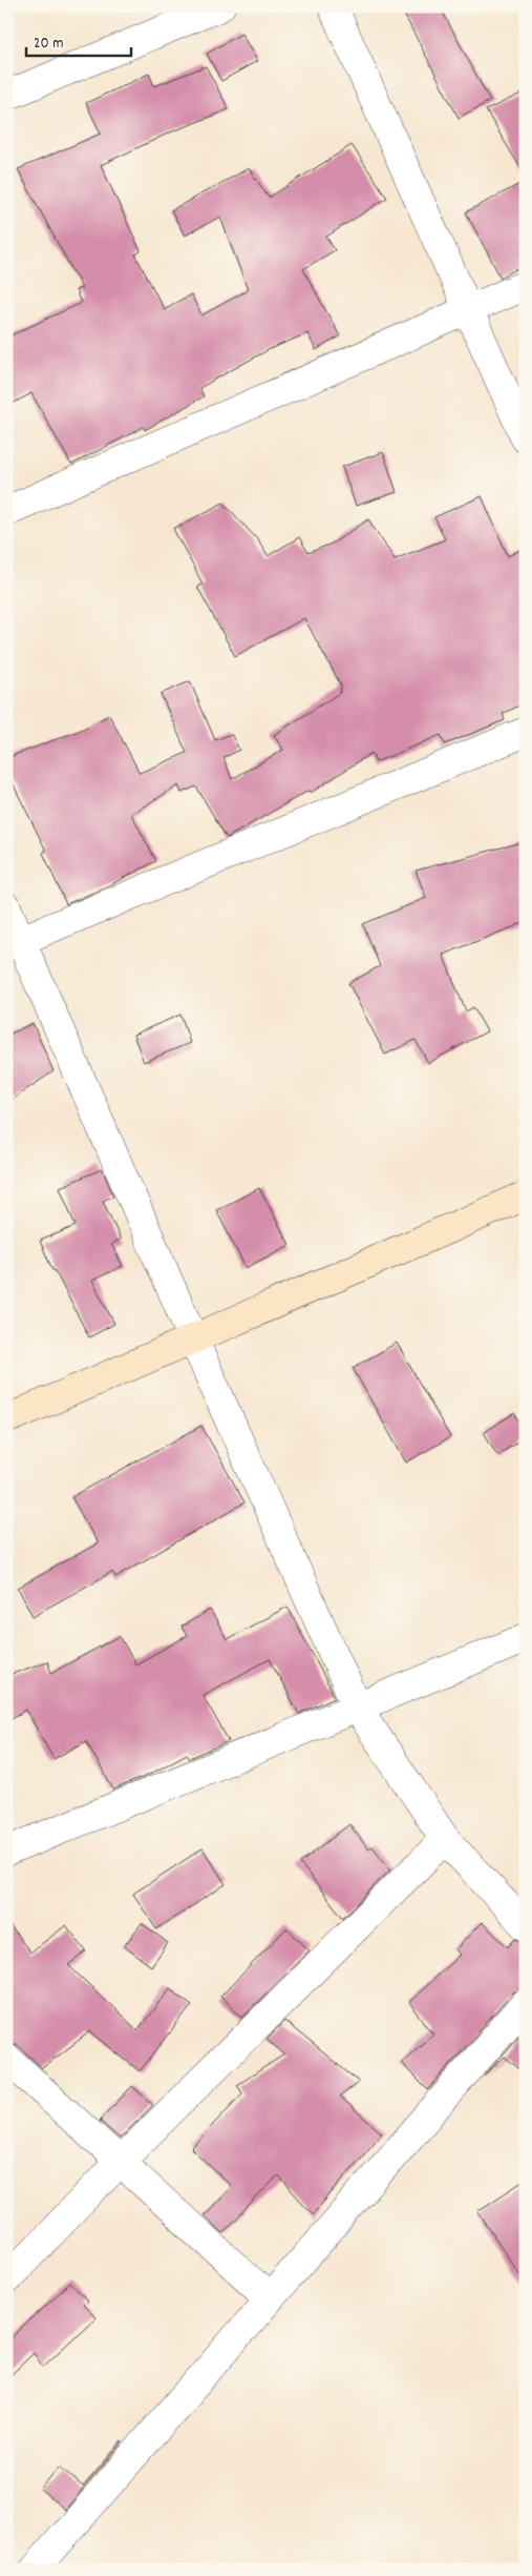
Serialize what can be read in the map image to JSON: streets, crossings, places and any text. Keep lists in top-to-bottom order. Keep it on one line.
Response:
{"scale_bar":"20 m"}
